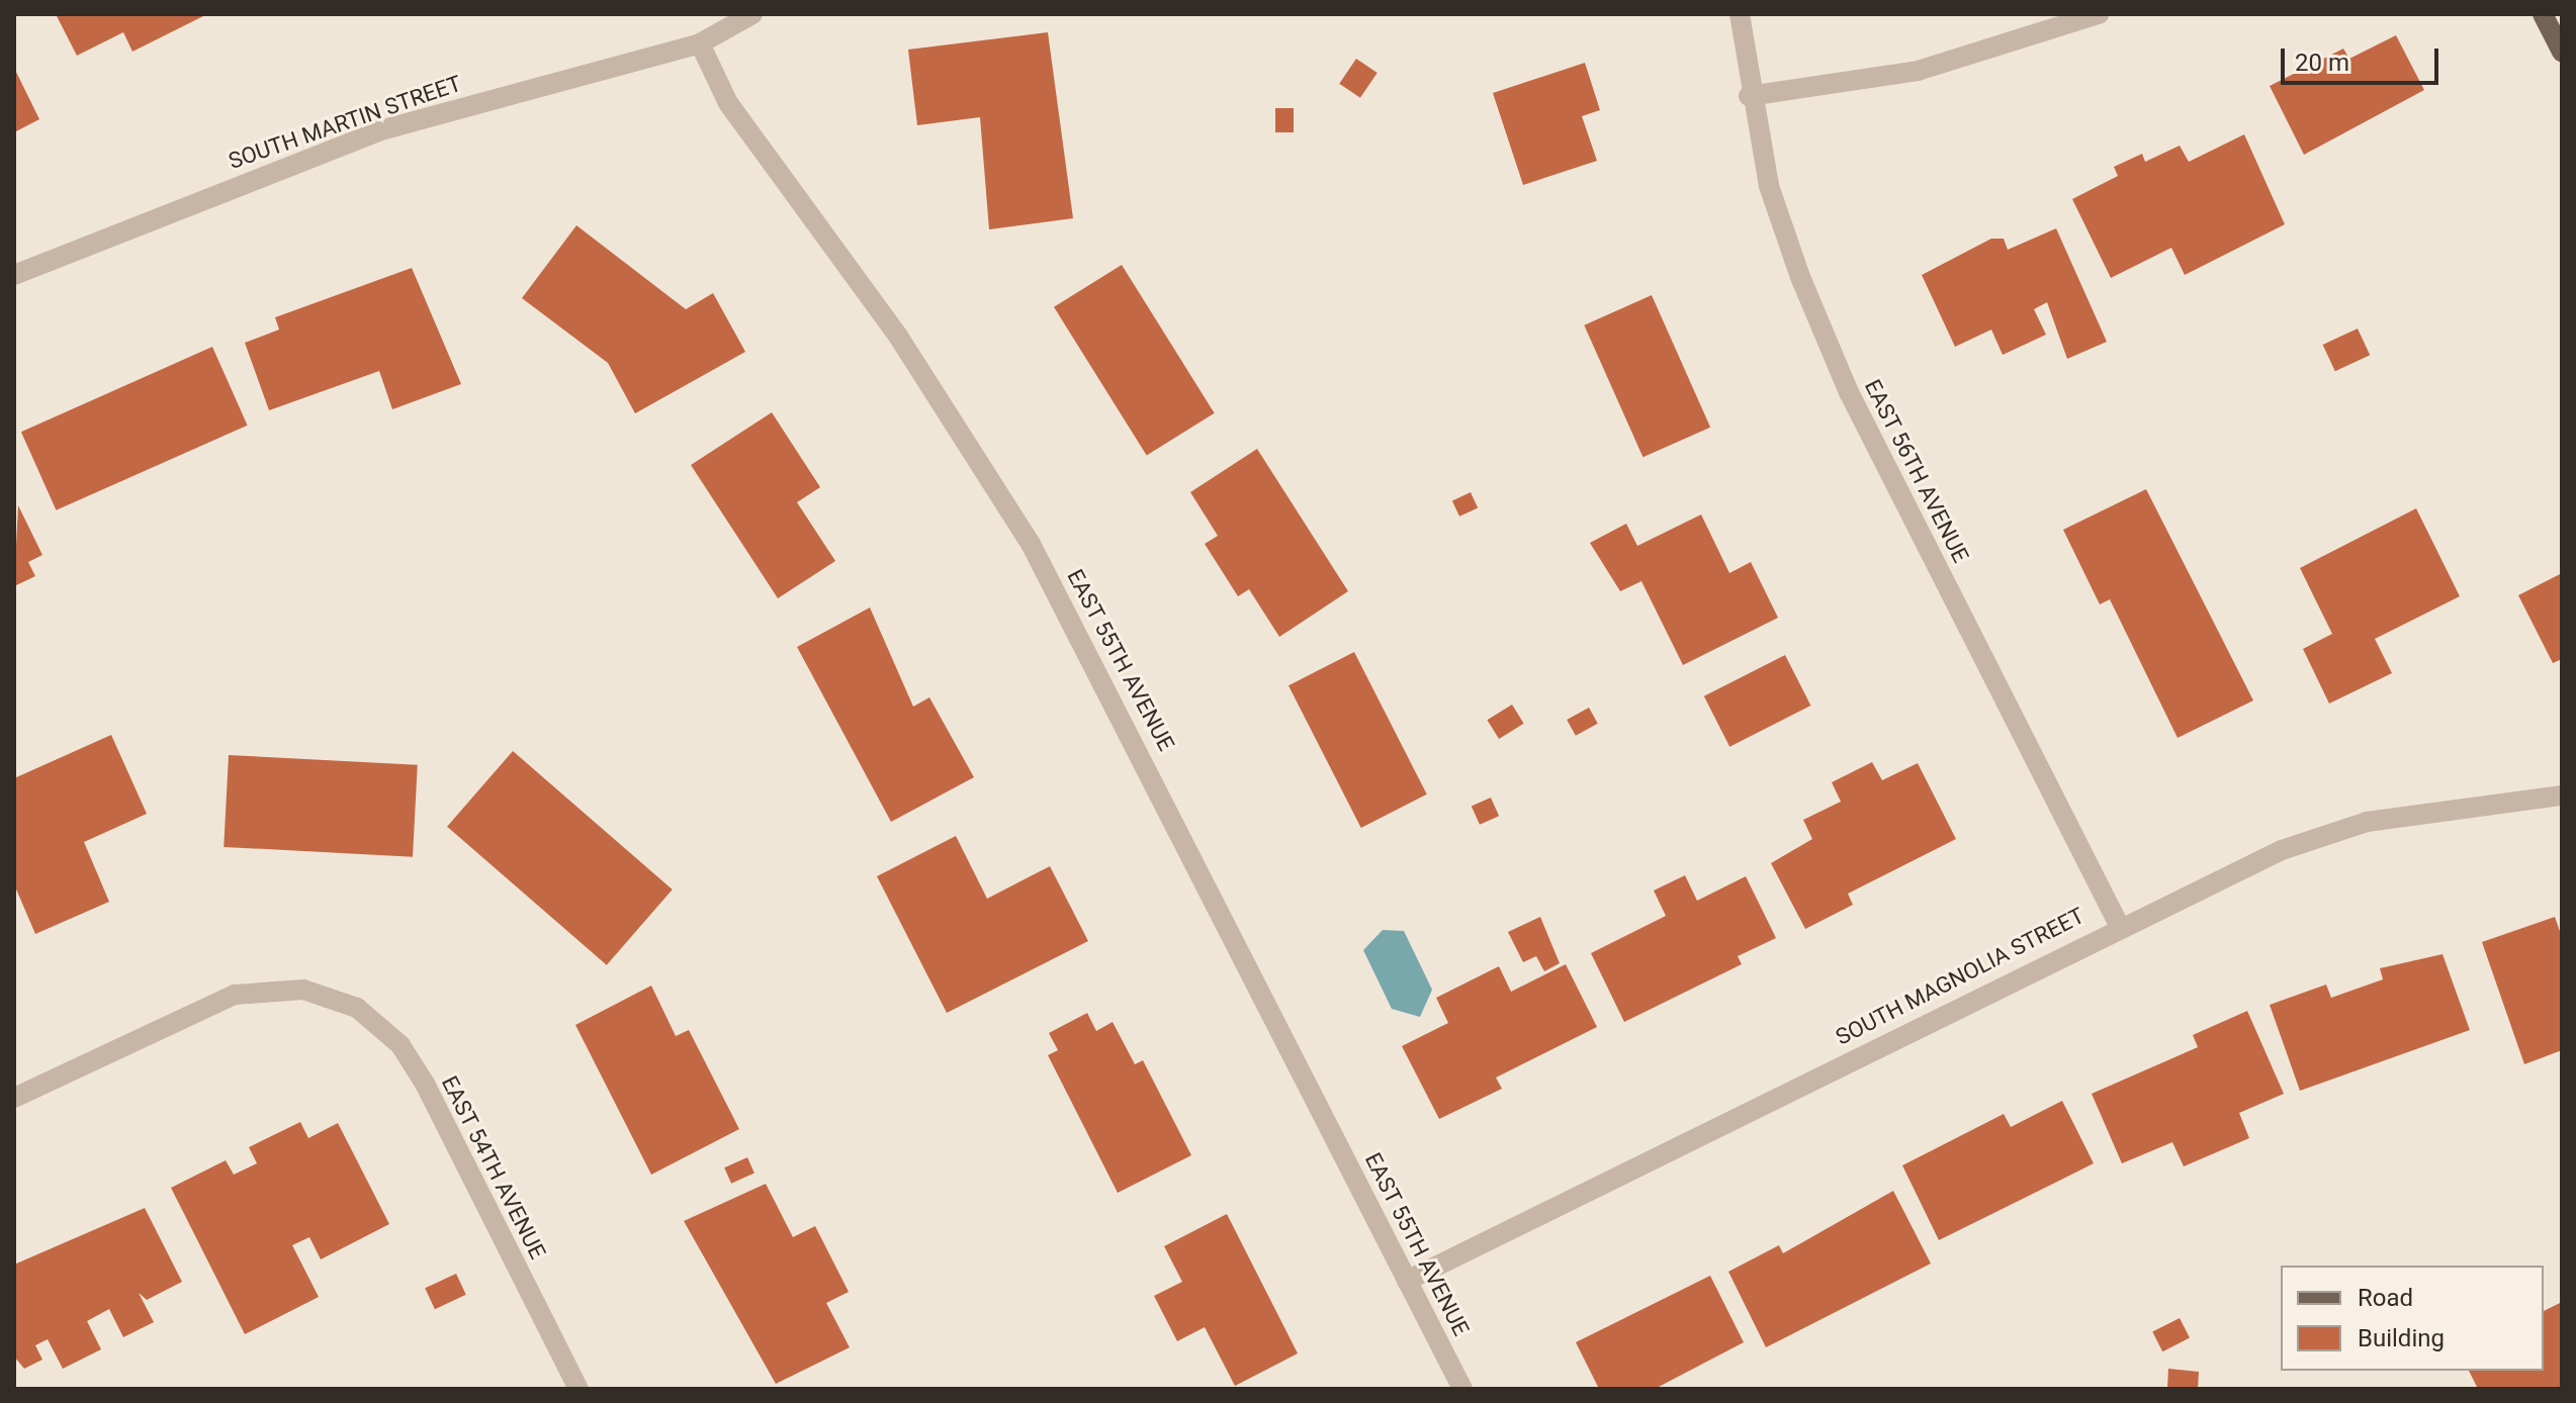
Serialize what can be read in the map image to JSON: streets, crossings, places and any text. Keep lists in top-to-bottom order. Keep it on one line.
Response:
{"streets":{"street":["SOUTH MARTIN STREET","EAST 56TH AVENUE","EAST 55TH AVENUE","SOUTH MAGNOLIA STREET","EAST 54TH AVENUE"]},"crossings":[["SOUTH MARTIN STREET","EAST 55TH AVENUE"],["EAST 56TH AVENUE","SOUTH MAGNOLIA STREET"],["EAST 55TH AVENUE","SOUTH MAGNOLIA STREET"]],"legend":["Road","Building"],"scale_bar":"20 m"}
